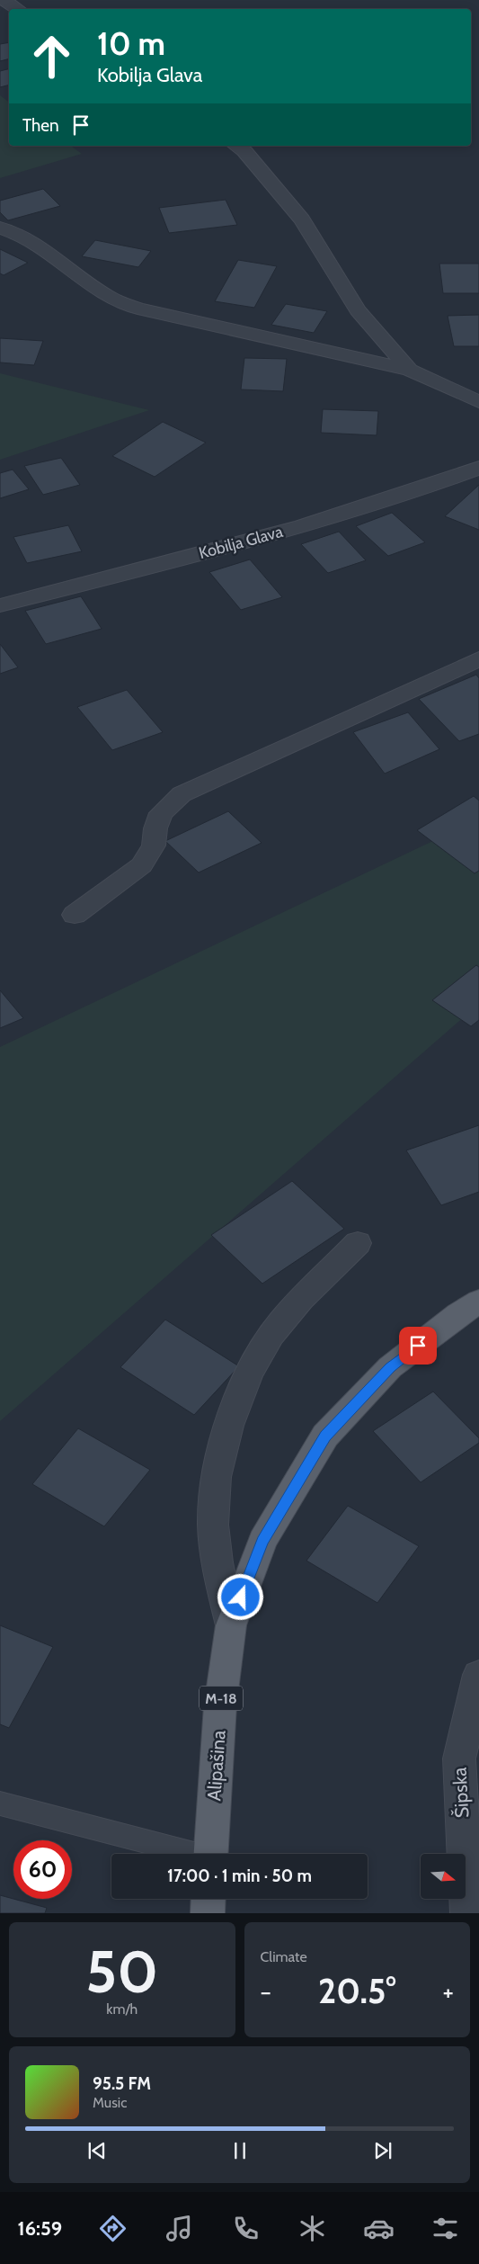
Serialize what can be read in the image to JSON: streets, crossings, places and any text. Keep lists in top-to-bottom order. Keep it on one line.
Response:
{"streets":{"main road":["M-18","Alipašina"],"street":["Kobilja Glava","Šipska"]},"north":"right","page":{"turn":["10 m","Kobilja Glava"],"then":"Then","limit":"60","trip":"17:00 · 1 min · 50 m","tile":[["50","km/h"],"Climate"],"heat":["−","20.5°","+"],"song":["95.5 FM","Music"],"tabs":"16:59"}}
